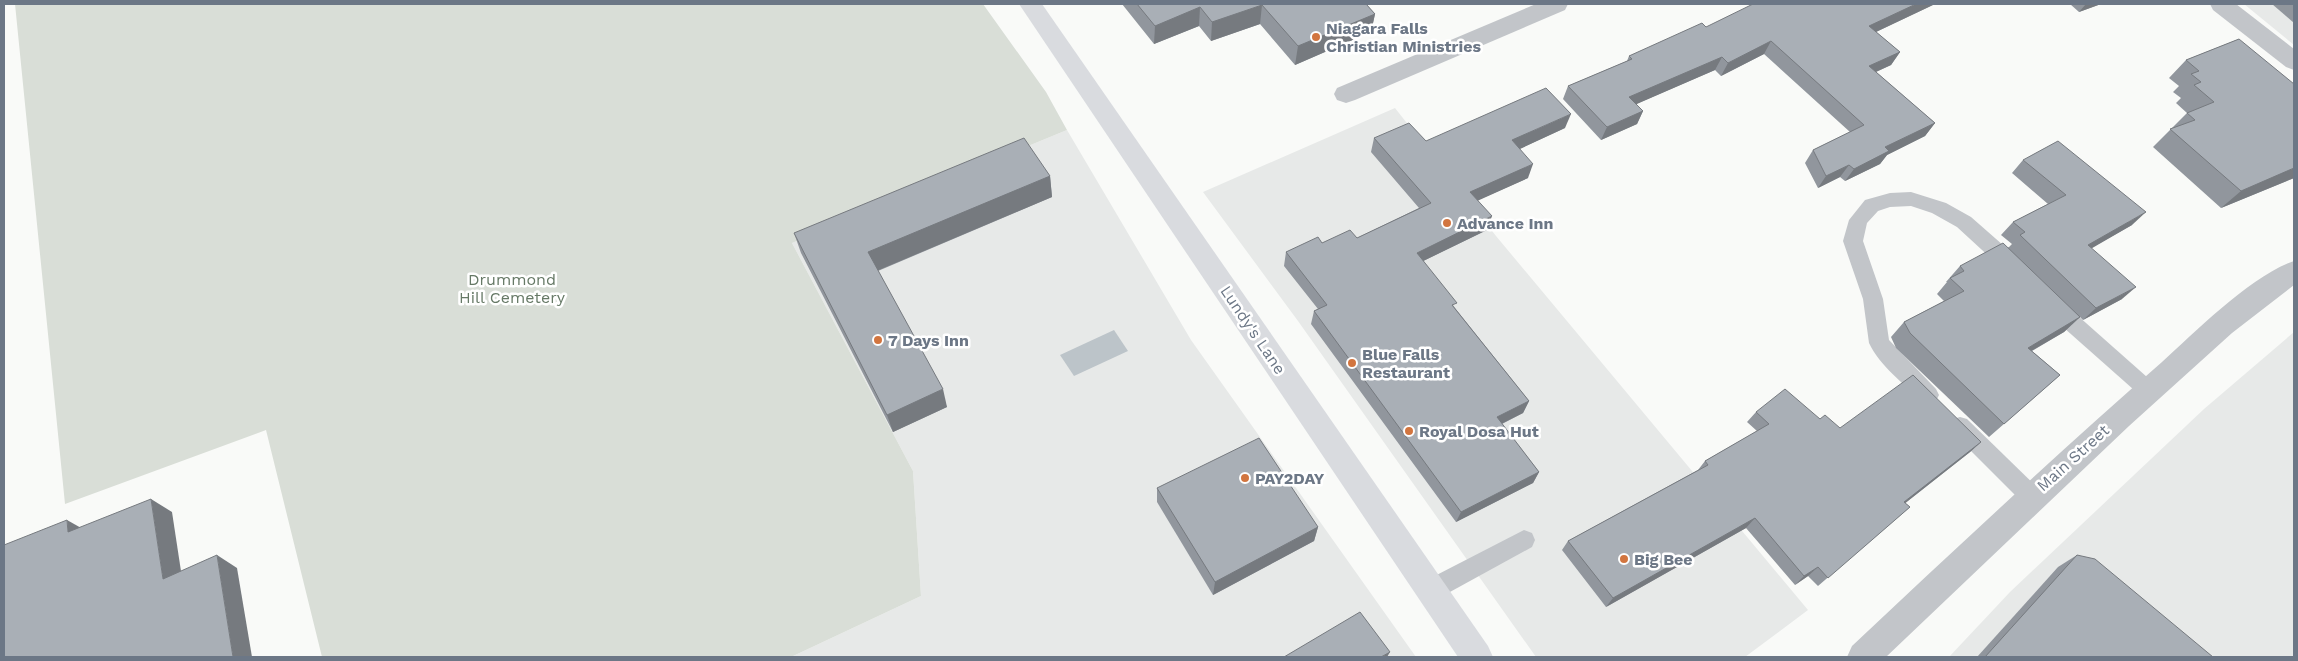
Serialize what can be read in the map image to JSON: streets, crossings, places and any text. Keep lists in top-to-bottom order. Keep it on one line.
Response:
{"streets":{"main road":["Lundy's Lane"],"street":["Main Street"]},"parks":["Drummond Hill Cemetery"],"places":["Niagara Falls Christian Ministries","Advance Inn","7 Days Inn","Blue Falls Restaurant","Royal Dosa Hut","PAY2DAY","Big Bee"]}
